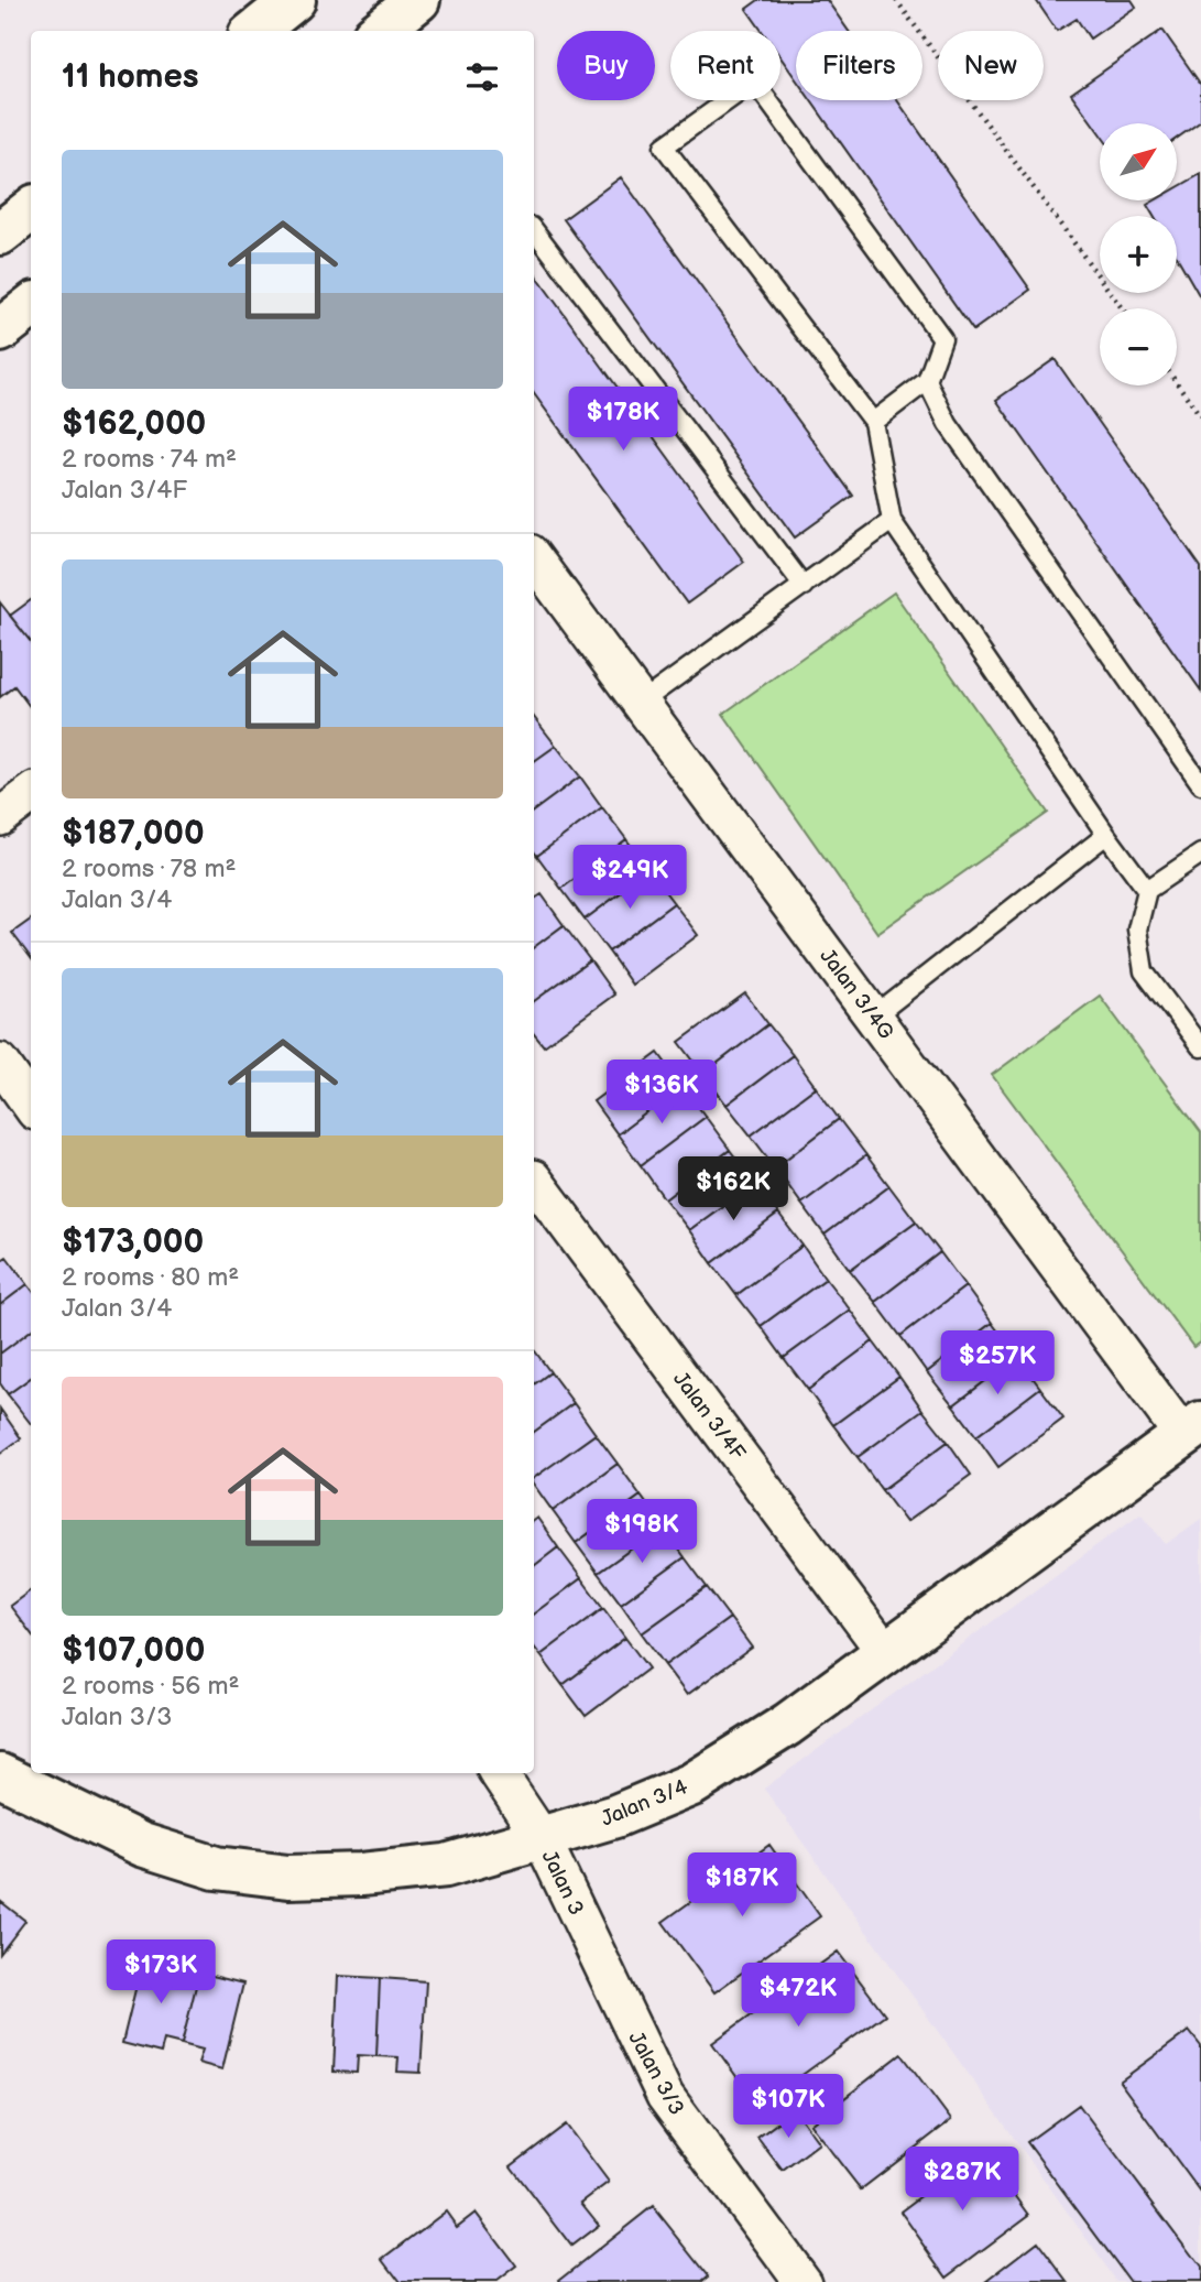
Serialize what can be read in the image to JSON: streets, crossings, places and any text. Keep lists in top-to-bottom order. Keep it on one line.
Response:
{"streets":{"street":["Jalan 3/4G","Jalan 3/4F","Jalan 3/4","Jalan 3","Jalan 3/3"]},"crossings":[["Jalan 3/4G","Jalan 3/4"],["Jalan 3/4F","Jalan 3/4"],["Jalan 3/4","Jalan 3"],["Jalan 3","Jalan 3/3"]],"north":"top right","page":{"chip":["Buy","Rent","Filters","New"],"heading":"11 homes","map_buttons":["+","−"],"list":[{"name":"$162,000","note":"2 rooms · 74 m² · Jalan 3/4F"},{"name":"$187,000","note":"2 rooms · 78 m² · Jalan 3/4"},{"name":"$173,000","note":"2 rooms · 80 m² · Jalan 3/4"},{"name":"$107,000","note":"2 rooms · 56 m² · Jalan 3/3"}],"price":["$178K","$249K","$136K","$162K","$257K","$198K","$187K","$173K","$472K","$107K","$287K"]}}
